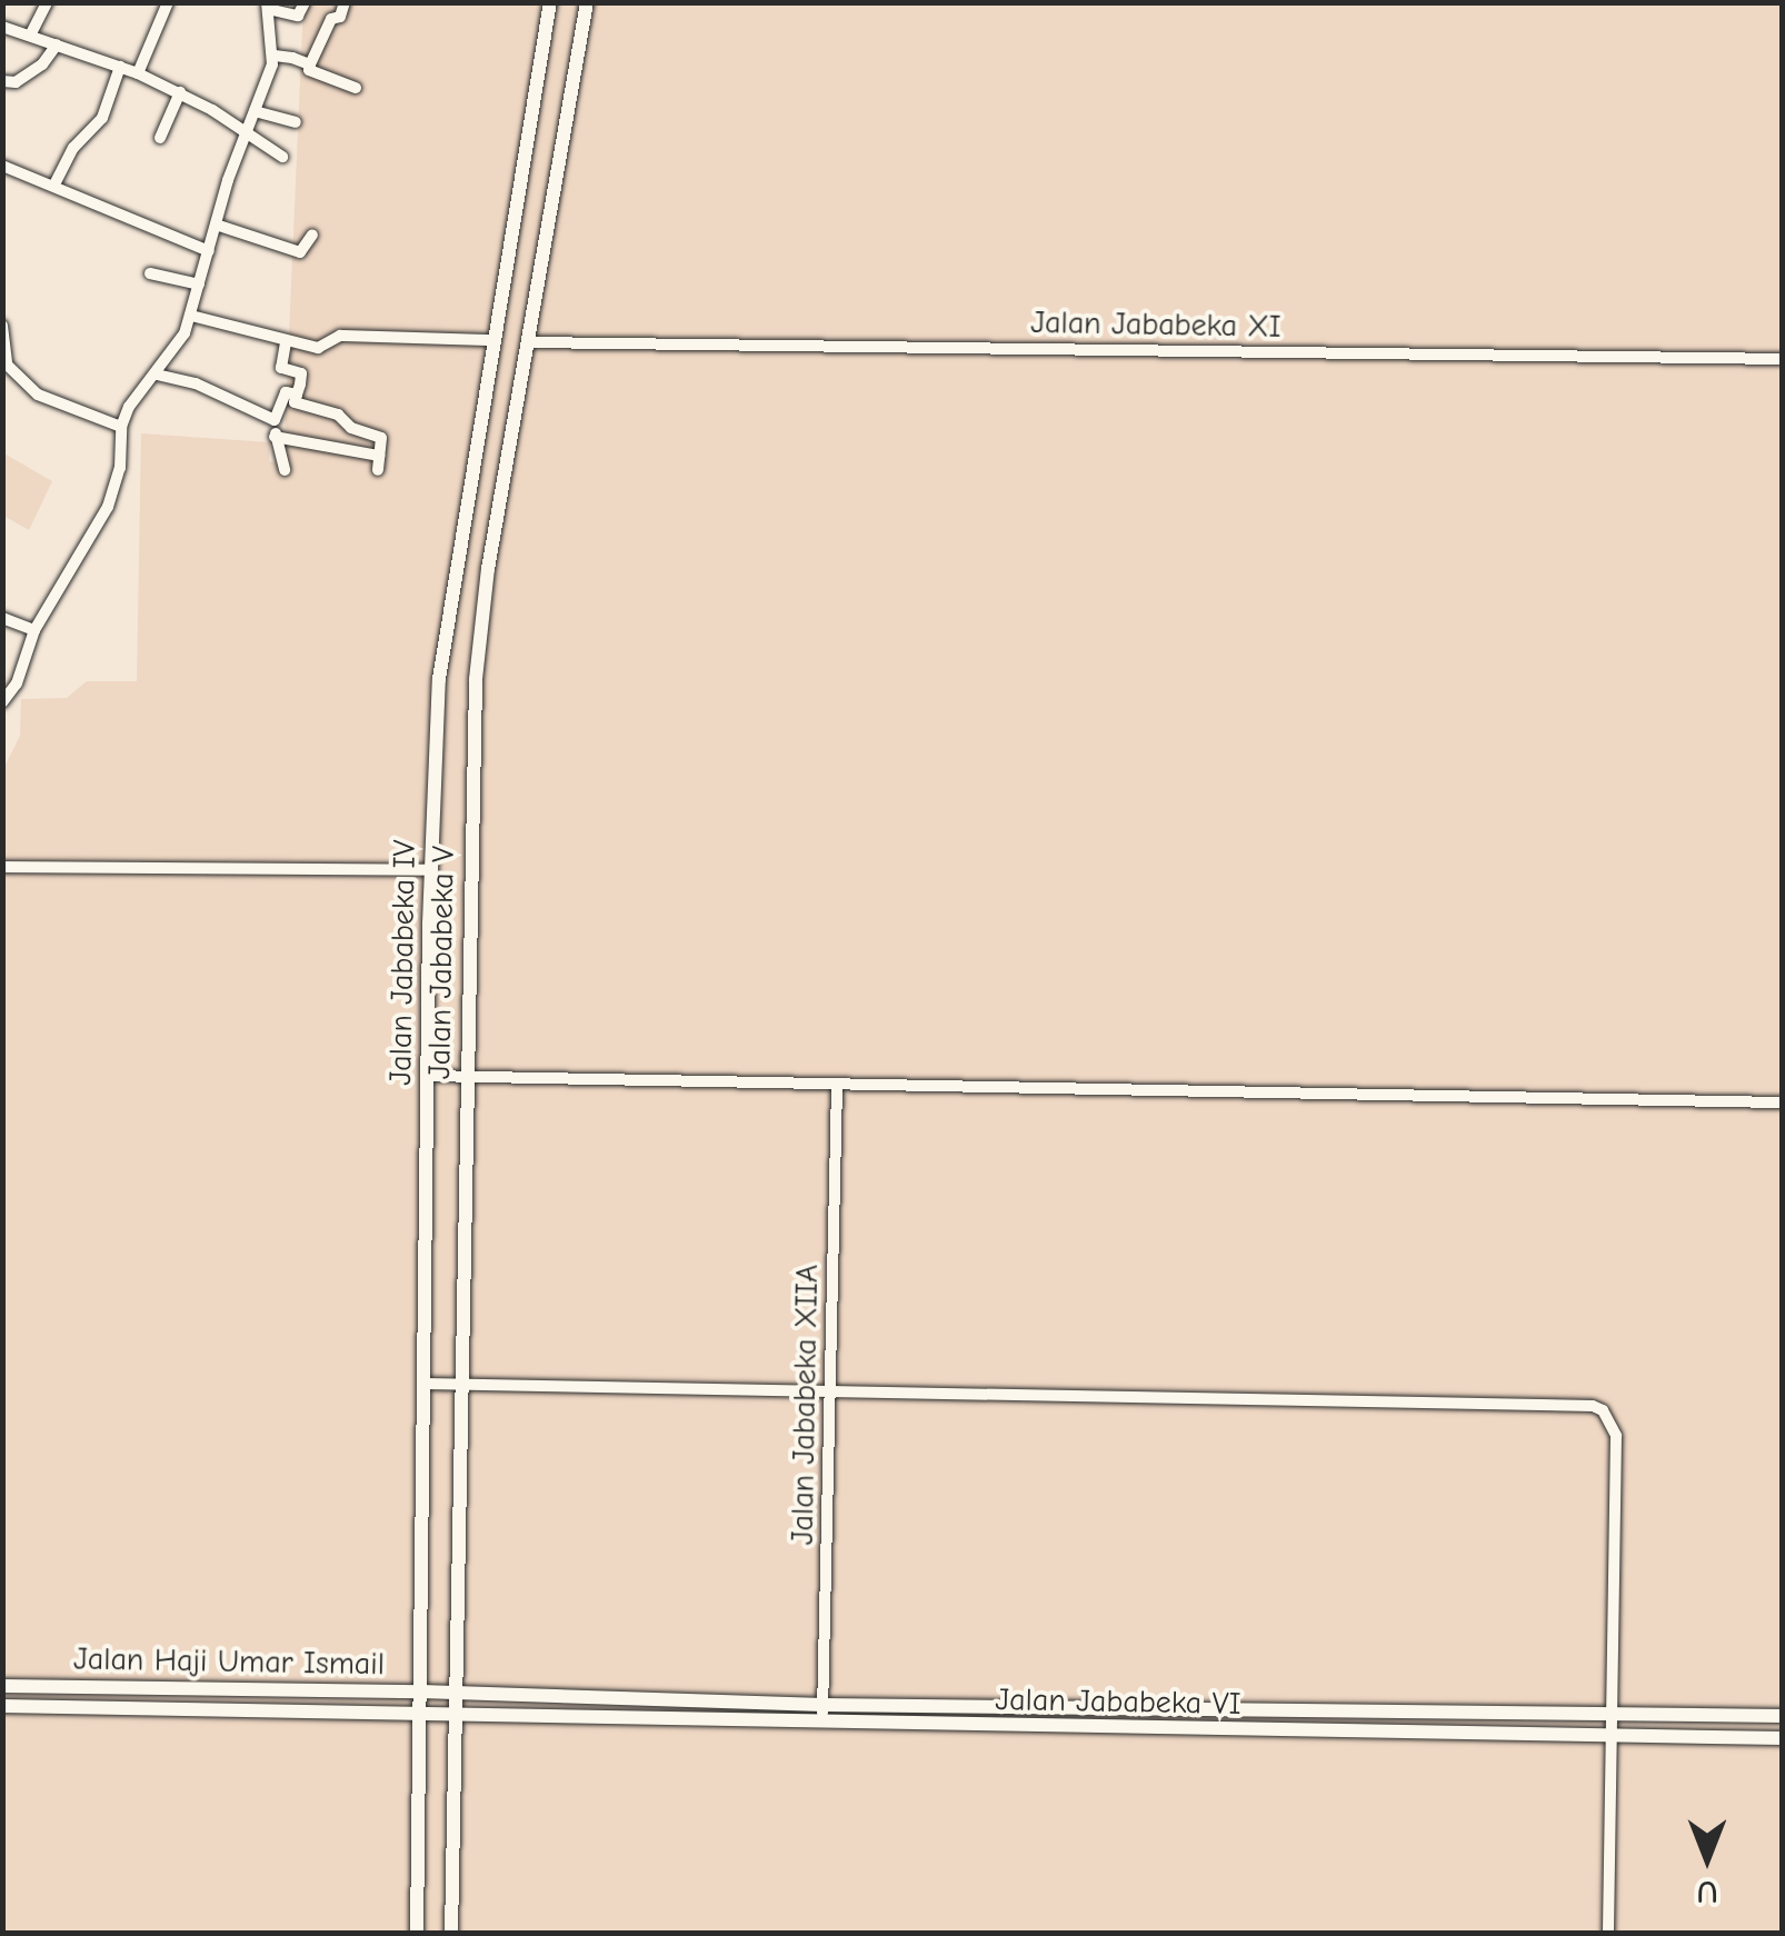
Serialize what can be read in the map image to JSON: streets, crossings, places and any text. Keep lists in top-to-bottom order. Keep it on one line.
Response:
{"streets":{"street":["Jalan Jababeka XI","Jalan Jababeka IV","Jalan Jababeka V","Jalan Jababeka XIIA","Jalan Haji Umar Ismail","Jalan Jababeka VI"]},"crossings":[["Jalan Jababeka XI","Jalan Jababeka V"],["Jalan Jababeka IV","Jalan Haji Umar Ismail"],["Jalan Jababeka V","Jalan Haji Umar Ismail"],["Jalan Jababeka V","Jalan Jababeka VI"],["Jalan Jababeka XIIA","Jalan Jababeka VI"],["Jalan Haji Umar Ismail","Jalan Jababeka VI"]],"north":"bottom"}
